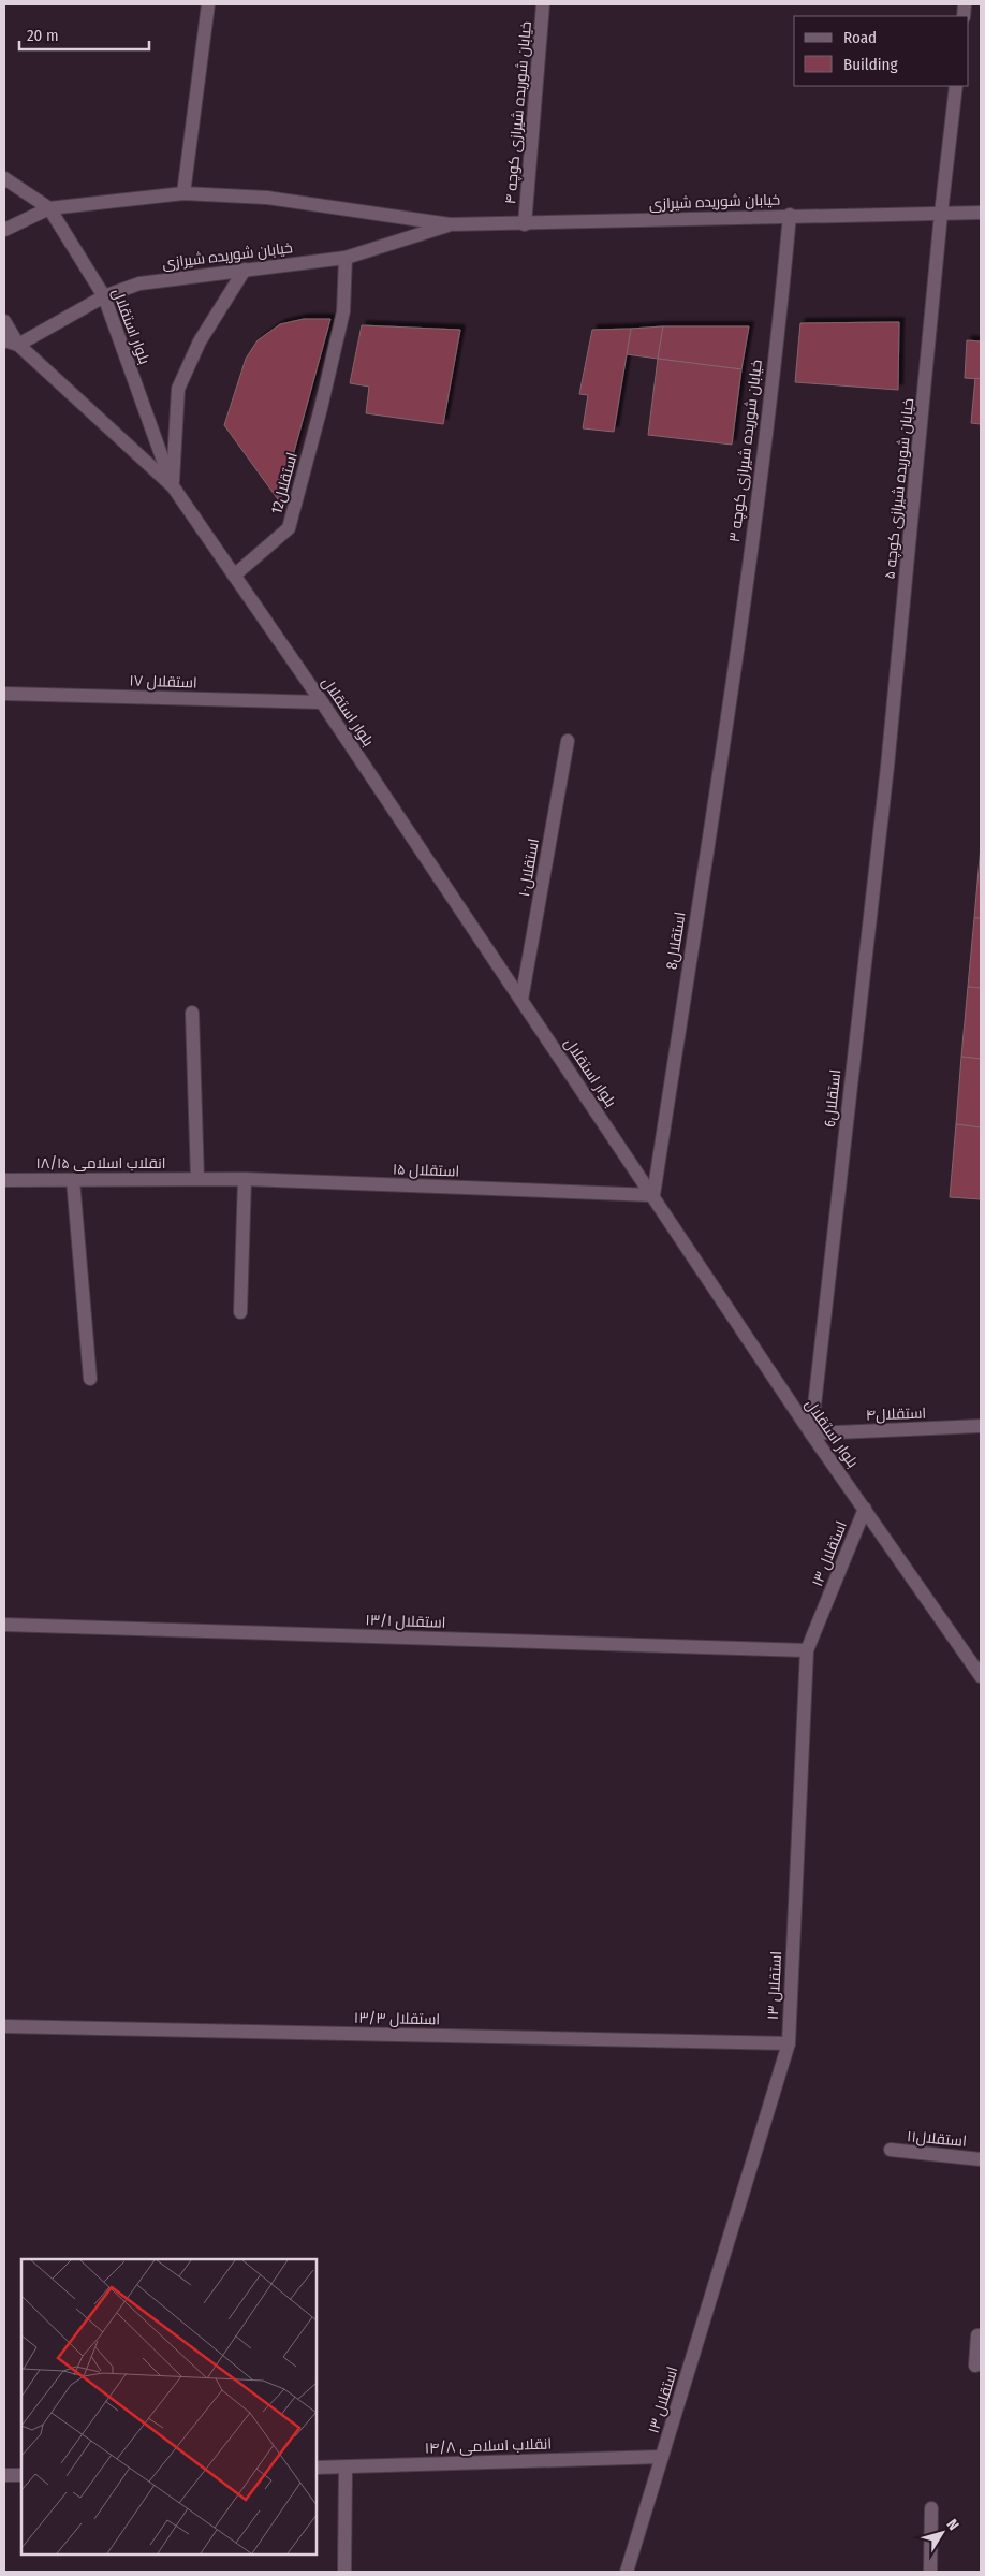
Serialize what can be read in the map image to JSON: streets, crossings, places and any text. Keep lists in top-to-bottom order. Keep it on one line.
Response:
{"streets":{"street":["خیابان شوریده شیرازی کوچه ۴","خیابان شوریده شیرازی","بلوار استقلال","خیابان شوریده شیرازی کوچه ۳","استقلال12","خیابان شوریده شیرازی کوچه ۵","۱۷ استقلال","استقلال۱۰","استقلال8","استقلال6","۱۸/۱۵ انقلاب اسلامی","۱۵ استقلال","استقلال۴","۱۳ استقلال","۱۳/۱ استقلال","۱۳/۳ استقلال","استقلال۱۱","۱۴/۸ انقلاب اسلامی"]},"crossings":[["خیابان شوریده شیرازی کوچه ۴","خیابان شوریده شیرازی"],["خیابان شوریده شیرازی","بلوار استقلال"],["خیابان شوریده شیرازی","خیابان شوریده شیرازی کوچه ۳"],["خیابان شوریده شیرازی","استقلال12"],["خیابان شوریده شیرازی","خیابان شوریده شیرازی کوچه ۵"],["بلوار استقلال","استقلال12"],["بلوار استقلال","۱۷ استقلال"],["بلوار استقلال","استقلال۱۰"],["بلوار استقلال","استقلال8"],["بلوار استقلال","استقلال6"],["بلوار استقلال","۱۵ استقلال"],["بلوار استقلال","استقلال۴"],["بلوار استقلال","۱۳ استقلال"],["خیابان شوریده شیرازی کوچه ۳","استقلال8"],["خیابان شوریده شیرازی کوچه ۵","استقلال6"],["استقلال8","۱۵ استقلال"],["استقلال6","استقلال۴"],["۱۸/۱۵ انقلاب اسلامی","۱۵ استقلال"],["۱۳ استقلال","۱۳/۱ استقلال"],["۱۳ استقلال","۱۳/۳ استقلال"],["۱۳ استقلال","۱۴/۸ انقلاب اسلامی"]],"legend":["Road","Building"],"scale_bar":"20 m","north":"top right"}
